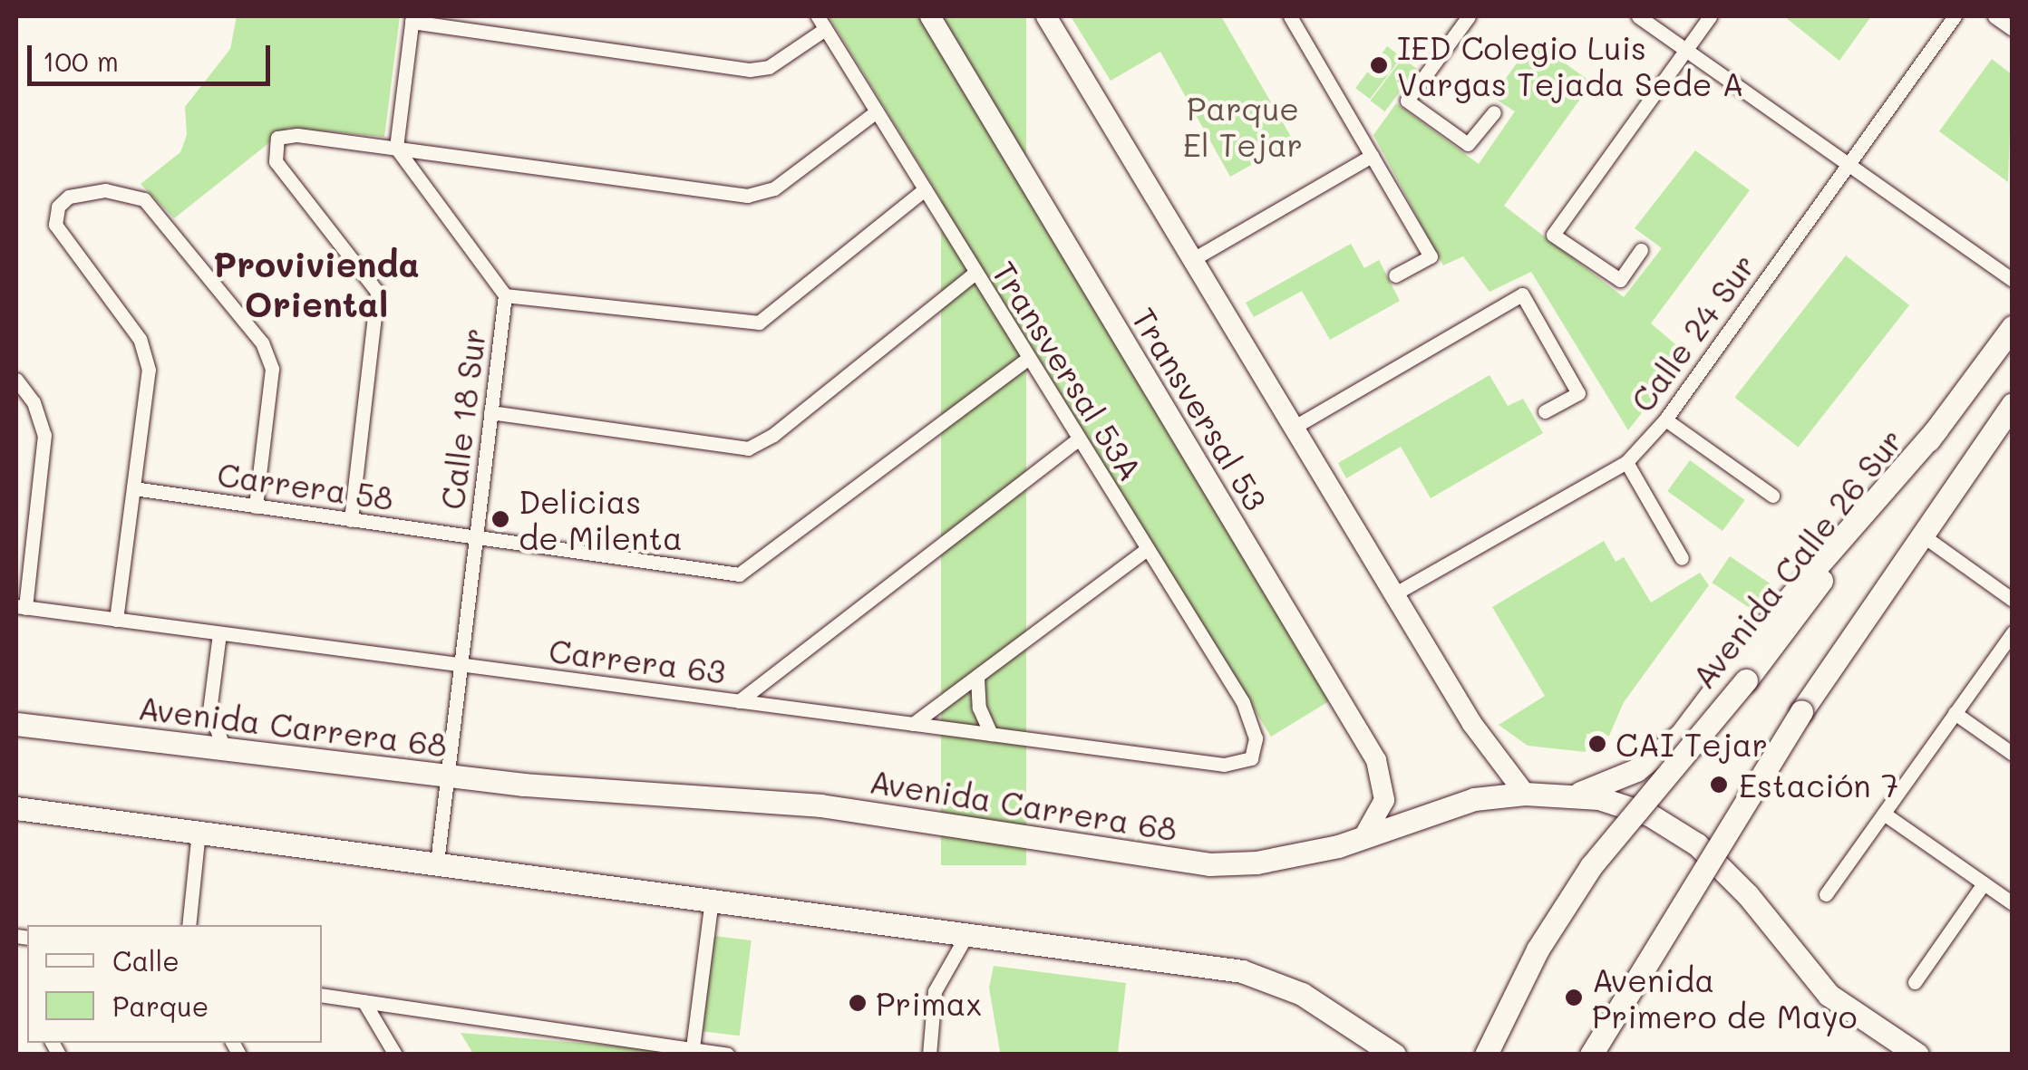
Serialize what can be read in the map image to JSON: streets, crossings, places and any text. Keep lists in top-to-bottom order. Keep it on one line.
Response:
{"streets":{"main road":["Avenida Calle 26 Sur","Avenida Carrera 68"],"street":["Calle 24 Sur","Transversal 53A","Transversal 53","Calle 18 Sur","Carrera 58","Carrera 63"]},"crossings":[["Transversal 53A","Carrera 58"],["Transversal 53A","Carrera 63"],["Transversal 53","Avenida Carrera 68"],["Calle 18 Sur","Carrera 58"],["Calle 18 Sur","Carrera 63"],["Calle 18 Sur","Avenida Carrera 68"]],"districts":["Provivienda Oriental"],"parks":["Parque El Tejar"],"places":["IED Colegio Luis Vargas Tejada Sede A","Delicias de Milenta","CAI Tejar","Estación 7","Avenida Primero de Mayo","Primax"],"legend":["Calle","Parque"],"scale_bar":"100 m"}
